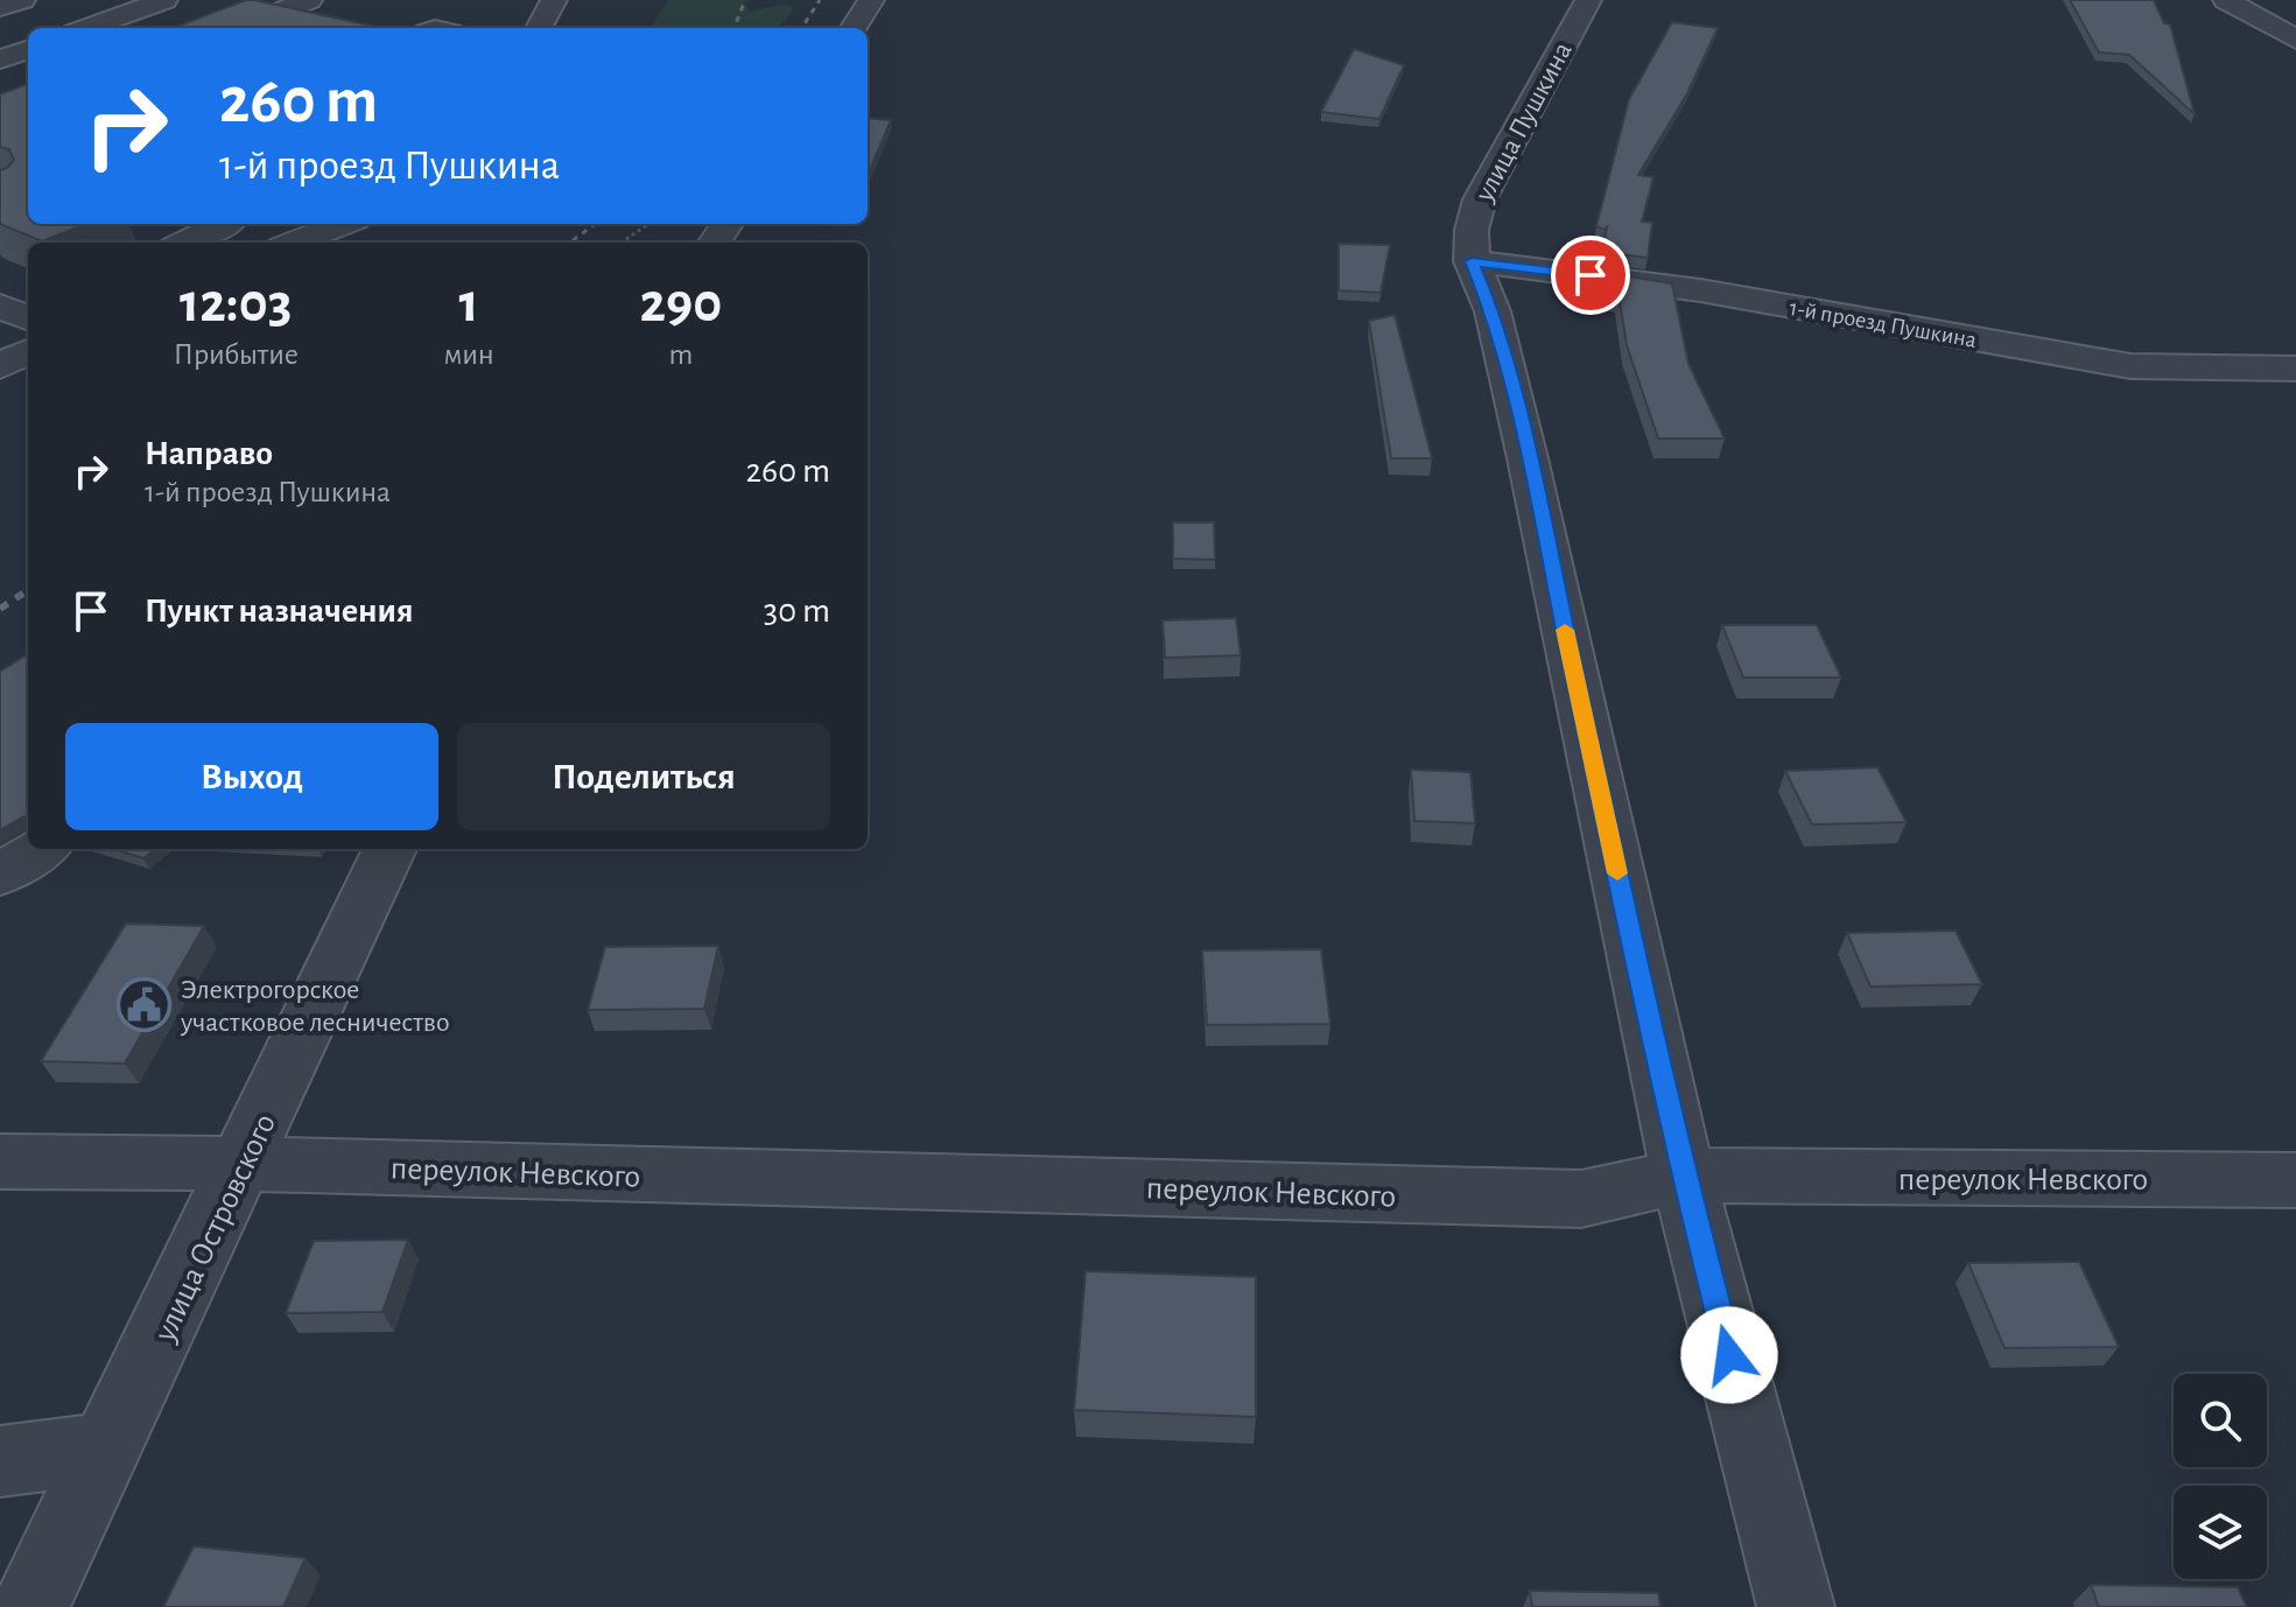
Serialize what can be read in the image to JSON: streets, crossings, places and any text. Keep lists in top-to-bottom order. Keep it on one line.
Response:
{"streets":{"street":["улица Пушкина","1-й проезд Пушкина","переулок Невского","улица Островского"]},"crossings":[["улица Пушкина","1-й проезд Пушкина"],["улица Пушкина","переулок Невского"],["переулок Невского","улица Островского"]],"places":{"public building":["Электрогорское участковое лесничество"]},"page":{"turn":["260 m","1-й проезд Пушкина"],"eta":["12:03","Прибытие","1","мин","290","m"],"list":[{"name":"Направо","note":"1-й проезд Пушкина","value":"260 m"},{"name":"Пункт назначения","value":"30 m"}],"buttons":["Выход","Поделиться"]}}
